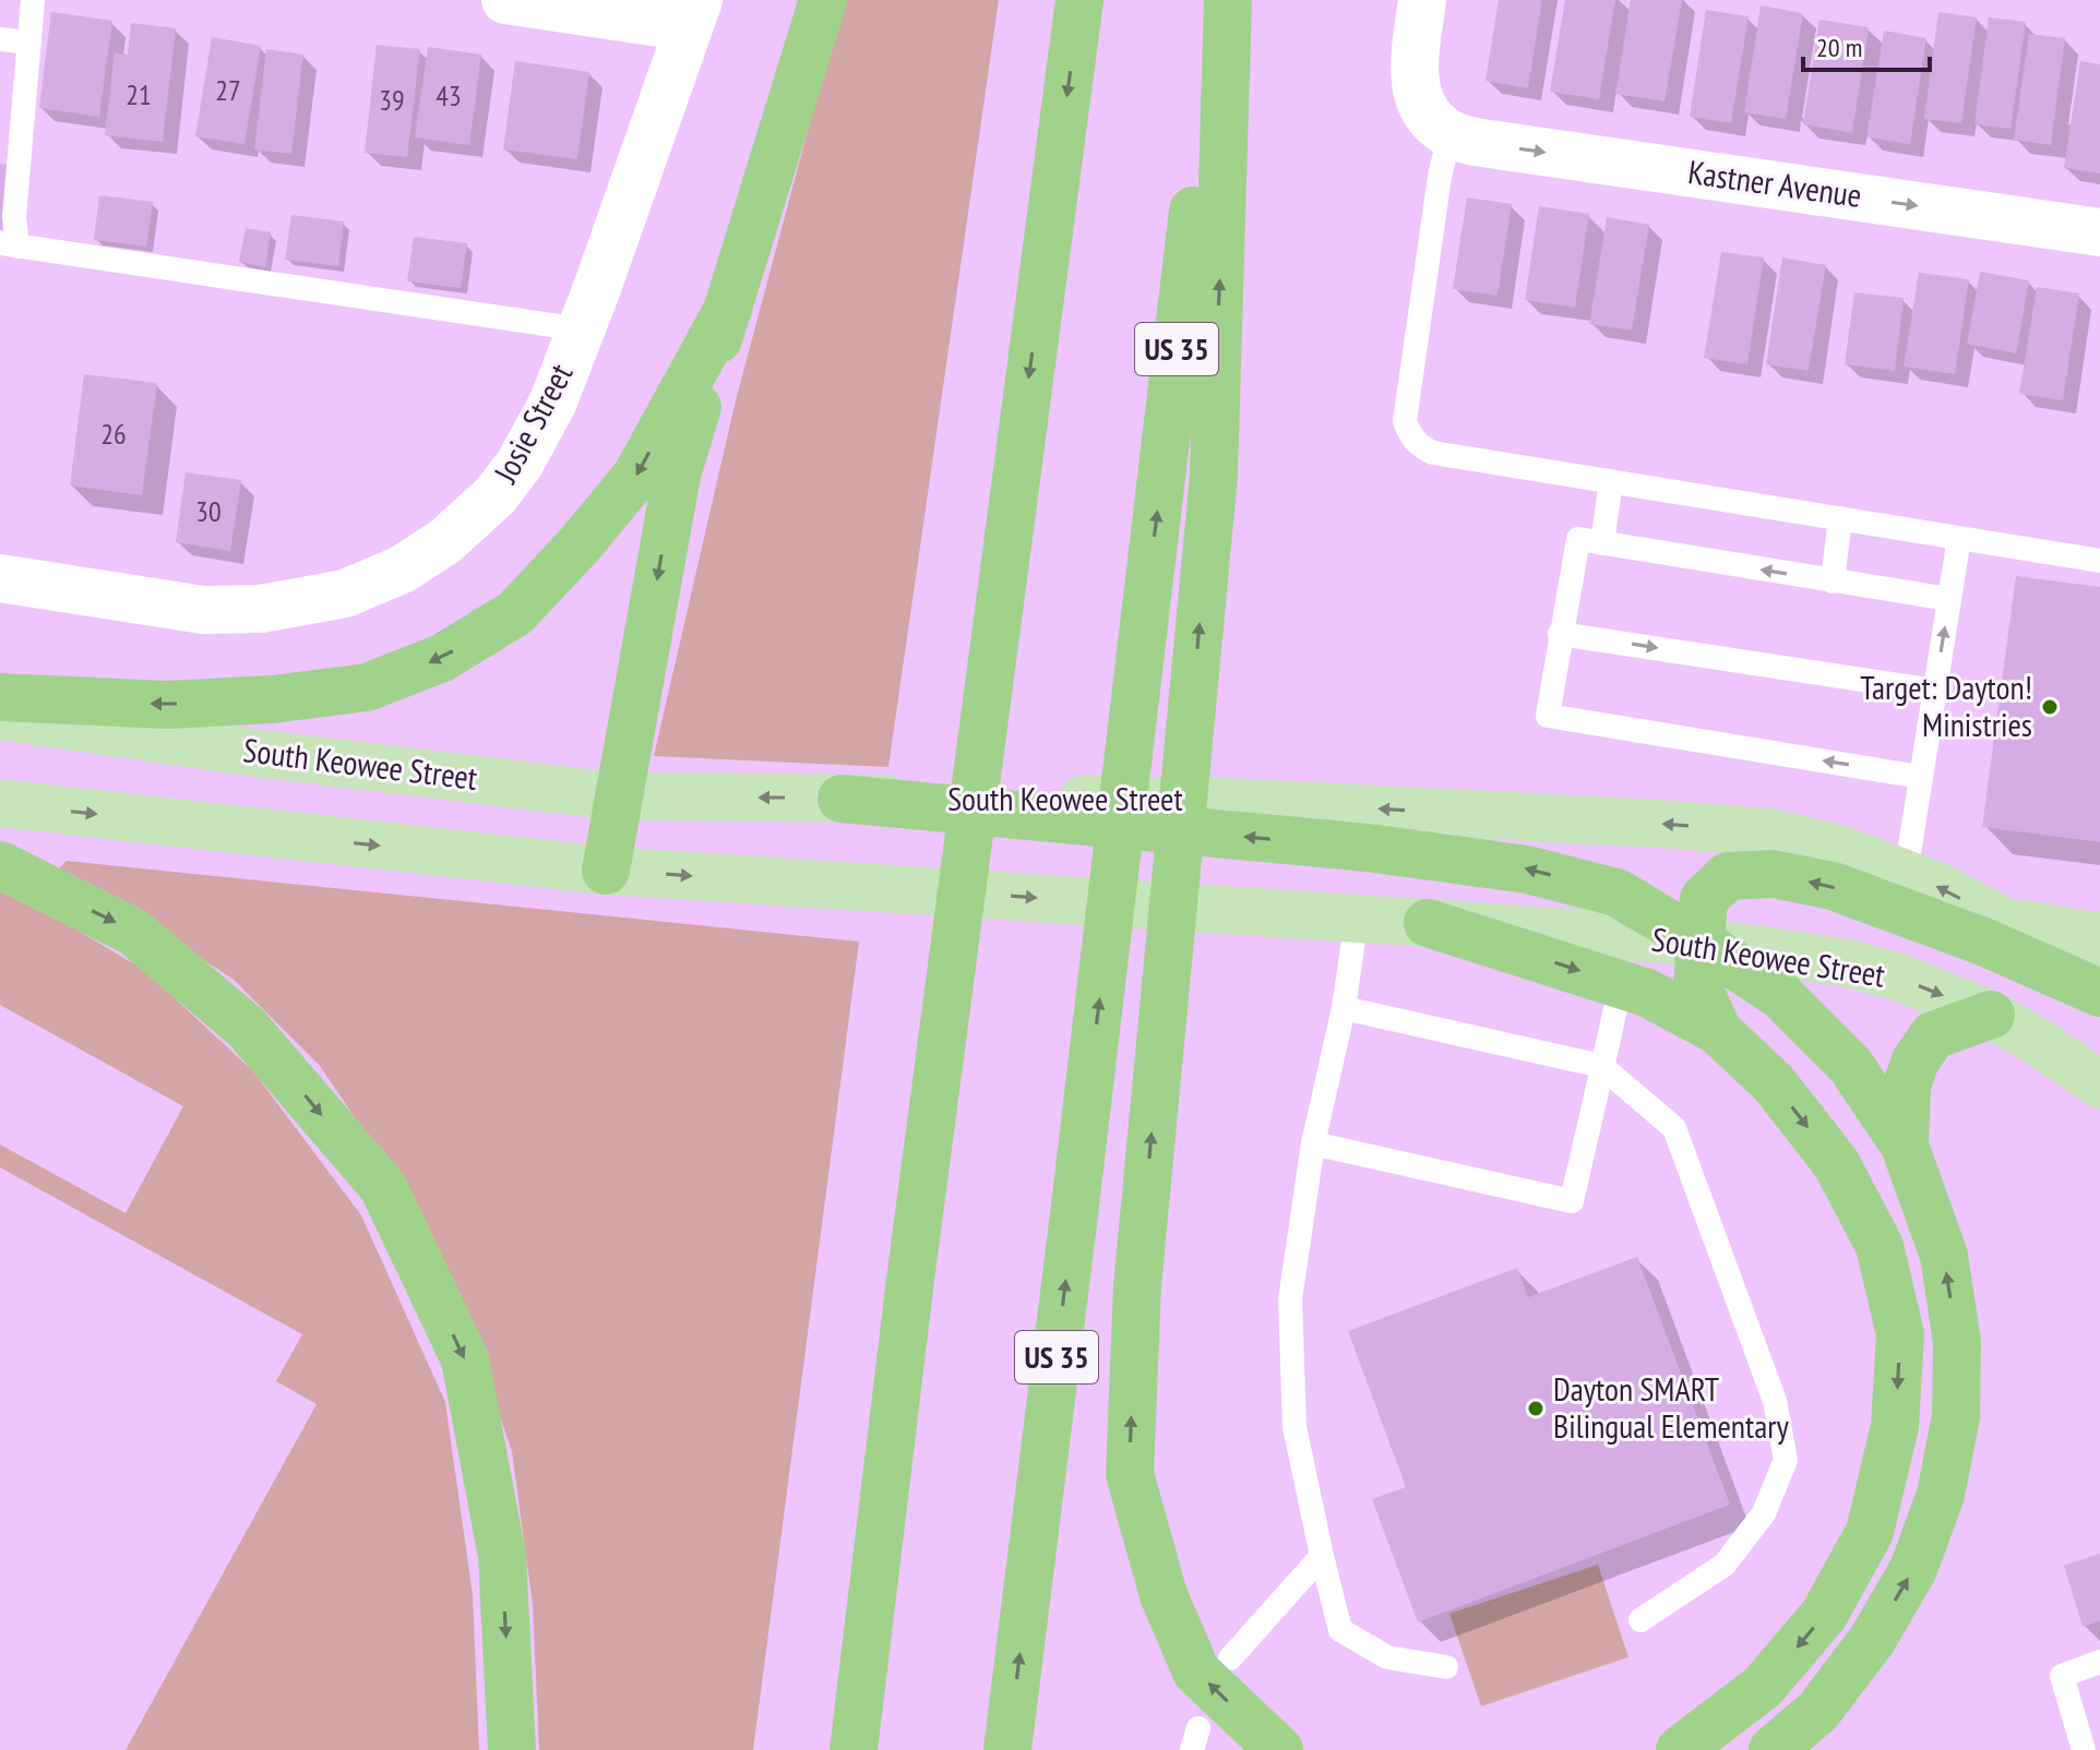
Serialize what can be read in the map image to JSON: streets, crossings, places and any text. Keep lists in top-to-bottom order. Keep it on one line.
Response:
{"streets":{"highway":["US 35"],"main road":["South Keowee Street"],"street":["Kastner Avenue","Josie Street"]},"one_way":["Kastner Avenue"],"places":["Target: Dayton! Ministries","Dayton SMART Bilingual Elementary"],"house_numbers":["27","21","43","39","26","30"],"scale_bar":"20 m"}
